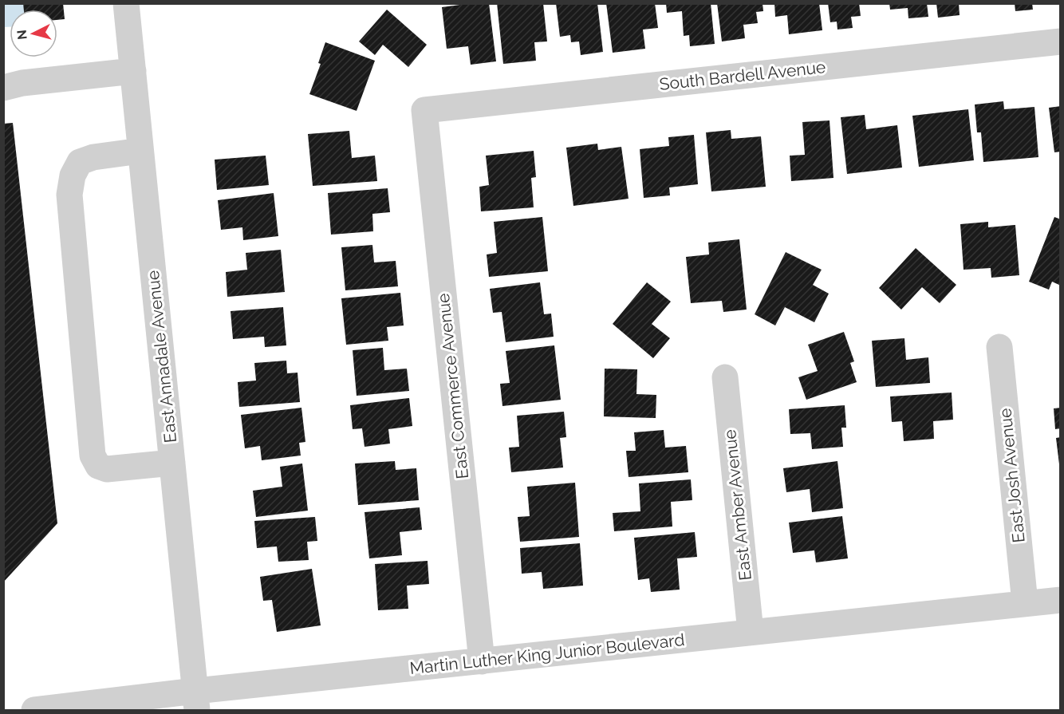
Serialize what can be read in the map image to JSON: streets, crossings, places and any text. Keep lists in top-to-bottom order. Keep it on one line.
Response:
{"streets":{"street":["South Bardell Avenue","East Annadale Avenue","East Commerce Avenue","East Josh Avenue","East Amber Avenue","Martin Luther King Junior Boulevard"]},"crossings":[["South Bardell Avenue","East Commerce Avenue"],["East Annadale Avenue","Martin Luther King Junior Boulevard"],["East Commerce Avenue","Martin Luther King Junior Boulevard"],["East Josh Avenue","Martin Luther King Junior Boulevard"],["East Amber Avenue","Martin Luther King Junior Boulevard"]],"north":"left"}
